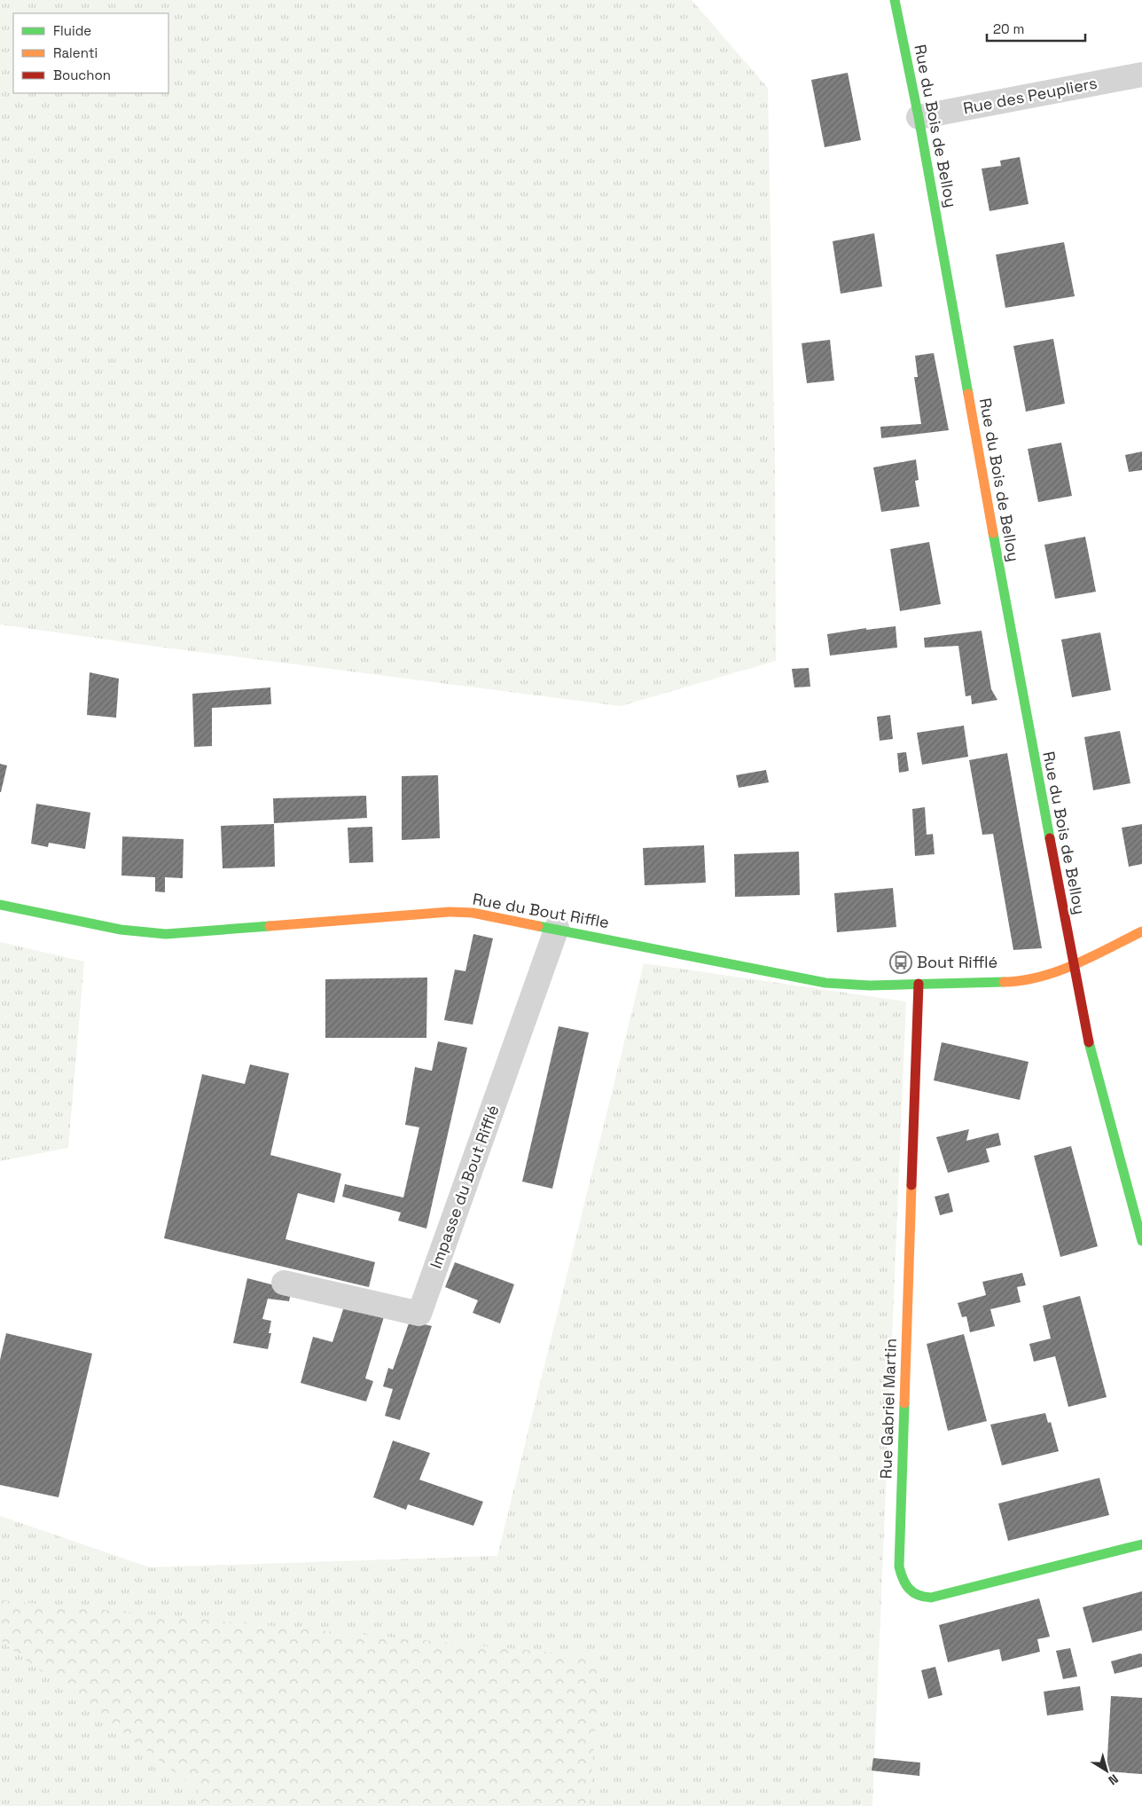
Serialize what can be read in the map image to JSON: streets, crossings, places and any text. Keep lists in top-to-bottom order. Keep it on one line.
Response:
{"streets":{"street":["Rue des Peupliers","Rue du Bois de Belloy","Rue du Bout Riffle","Impasse du Bout Rifflé","Rue Gabriel Martin"]},"crossings":[["Rue des Peupliers","Rue du Bois de Belloy"],["Rue du Bois de Belloy","Rue du Bout Riffle"],["Rue du Bout Riffle","Impasse du Bout Rifflé"],["Rue du Bout Riffle","Rue Gabriel Martin"]],"places":{"bus stop":["Bout Rifflé"]},"legend":["Fluide","Ralenti","Bouchon"],"scale_bar":"20 m","north":"bottom right"}
